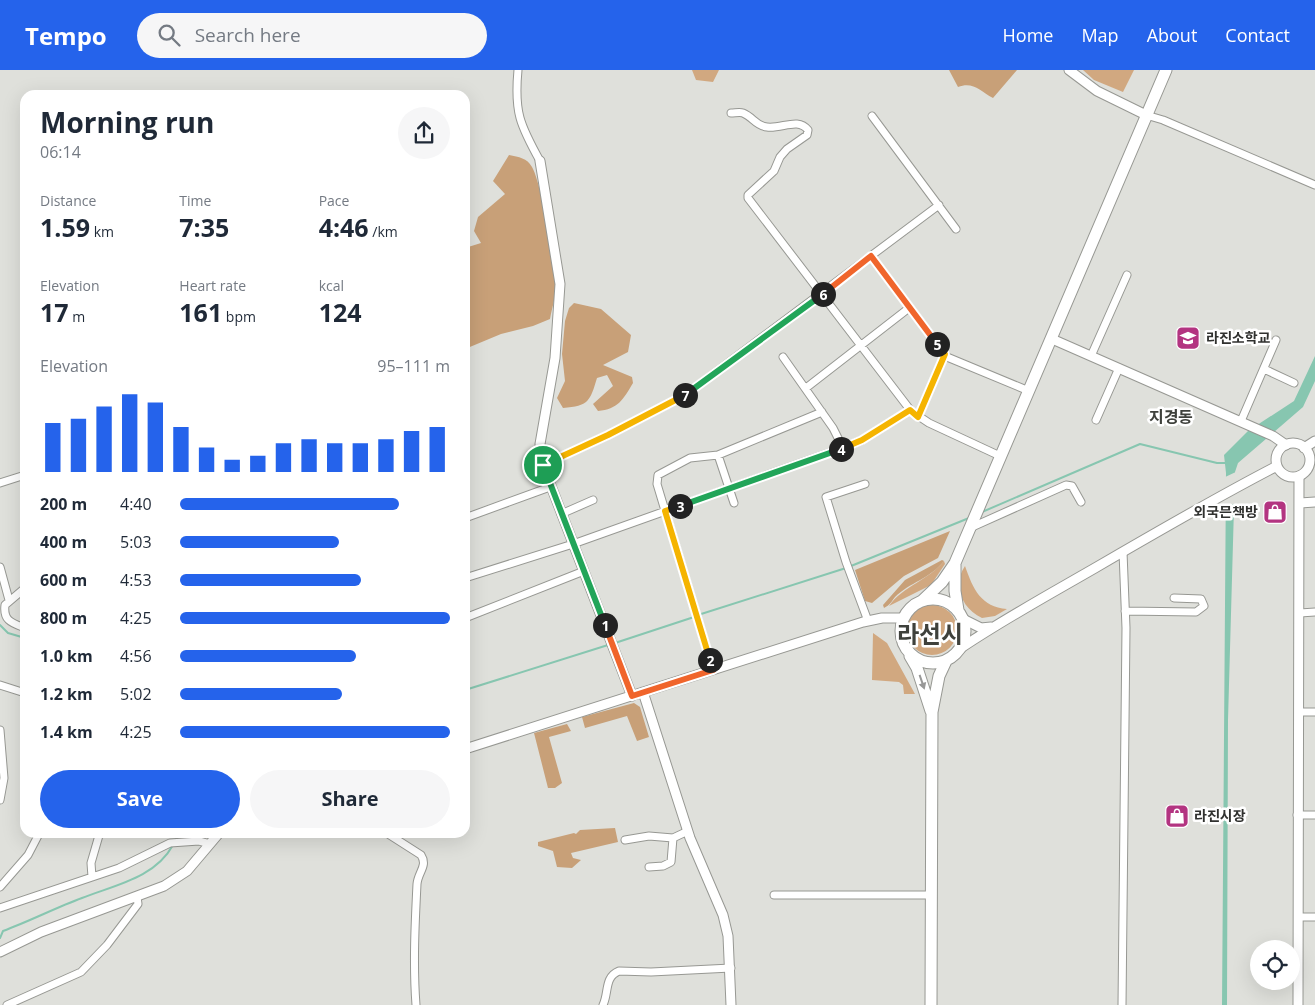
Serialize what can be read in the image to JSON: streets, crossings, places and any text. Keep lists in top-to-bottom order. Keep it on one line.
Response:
{"districts":["지경동","라선시"],"places":{"school or university":["라진소학교"],"shop":["외국믄책방","라진시장"]},"page":{"header":"Tempo","search":"Search here","nav":["Home","Map","About","Contact"],"heading":["Morning run","06:14"],"stats":[["Distance","1.59 km"],["Time","7:35"],["Pace","4:46 /km"],["Elevation","17 m"],["Heart rate","161 bpm"],["kcal","124"]],"pins":["6","5","7","4","3","1","2"],"chart":["Elevation","95–111 m"],"list":[{"name":"200 m","note":"4:40"},{"name":"400 m","note":"5:03"},{"name":"600 m","note":"4:53"},{"name":"800 m","note":"4:25"},{"name":"1.0 km","note":"4:56"},{"name":"1.2 km","note":"5:02"},{"name":"1.4 km","note":"4:25"}],"buttons":["Save","Share"]}}
